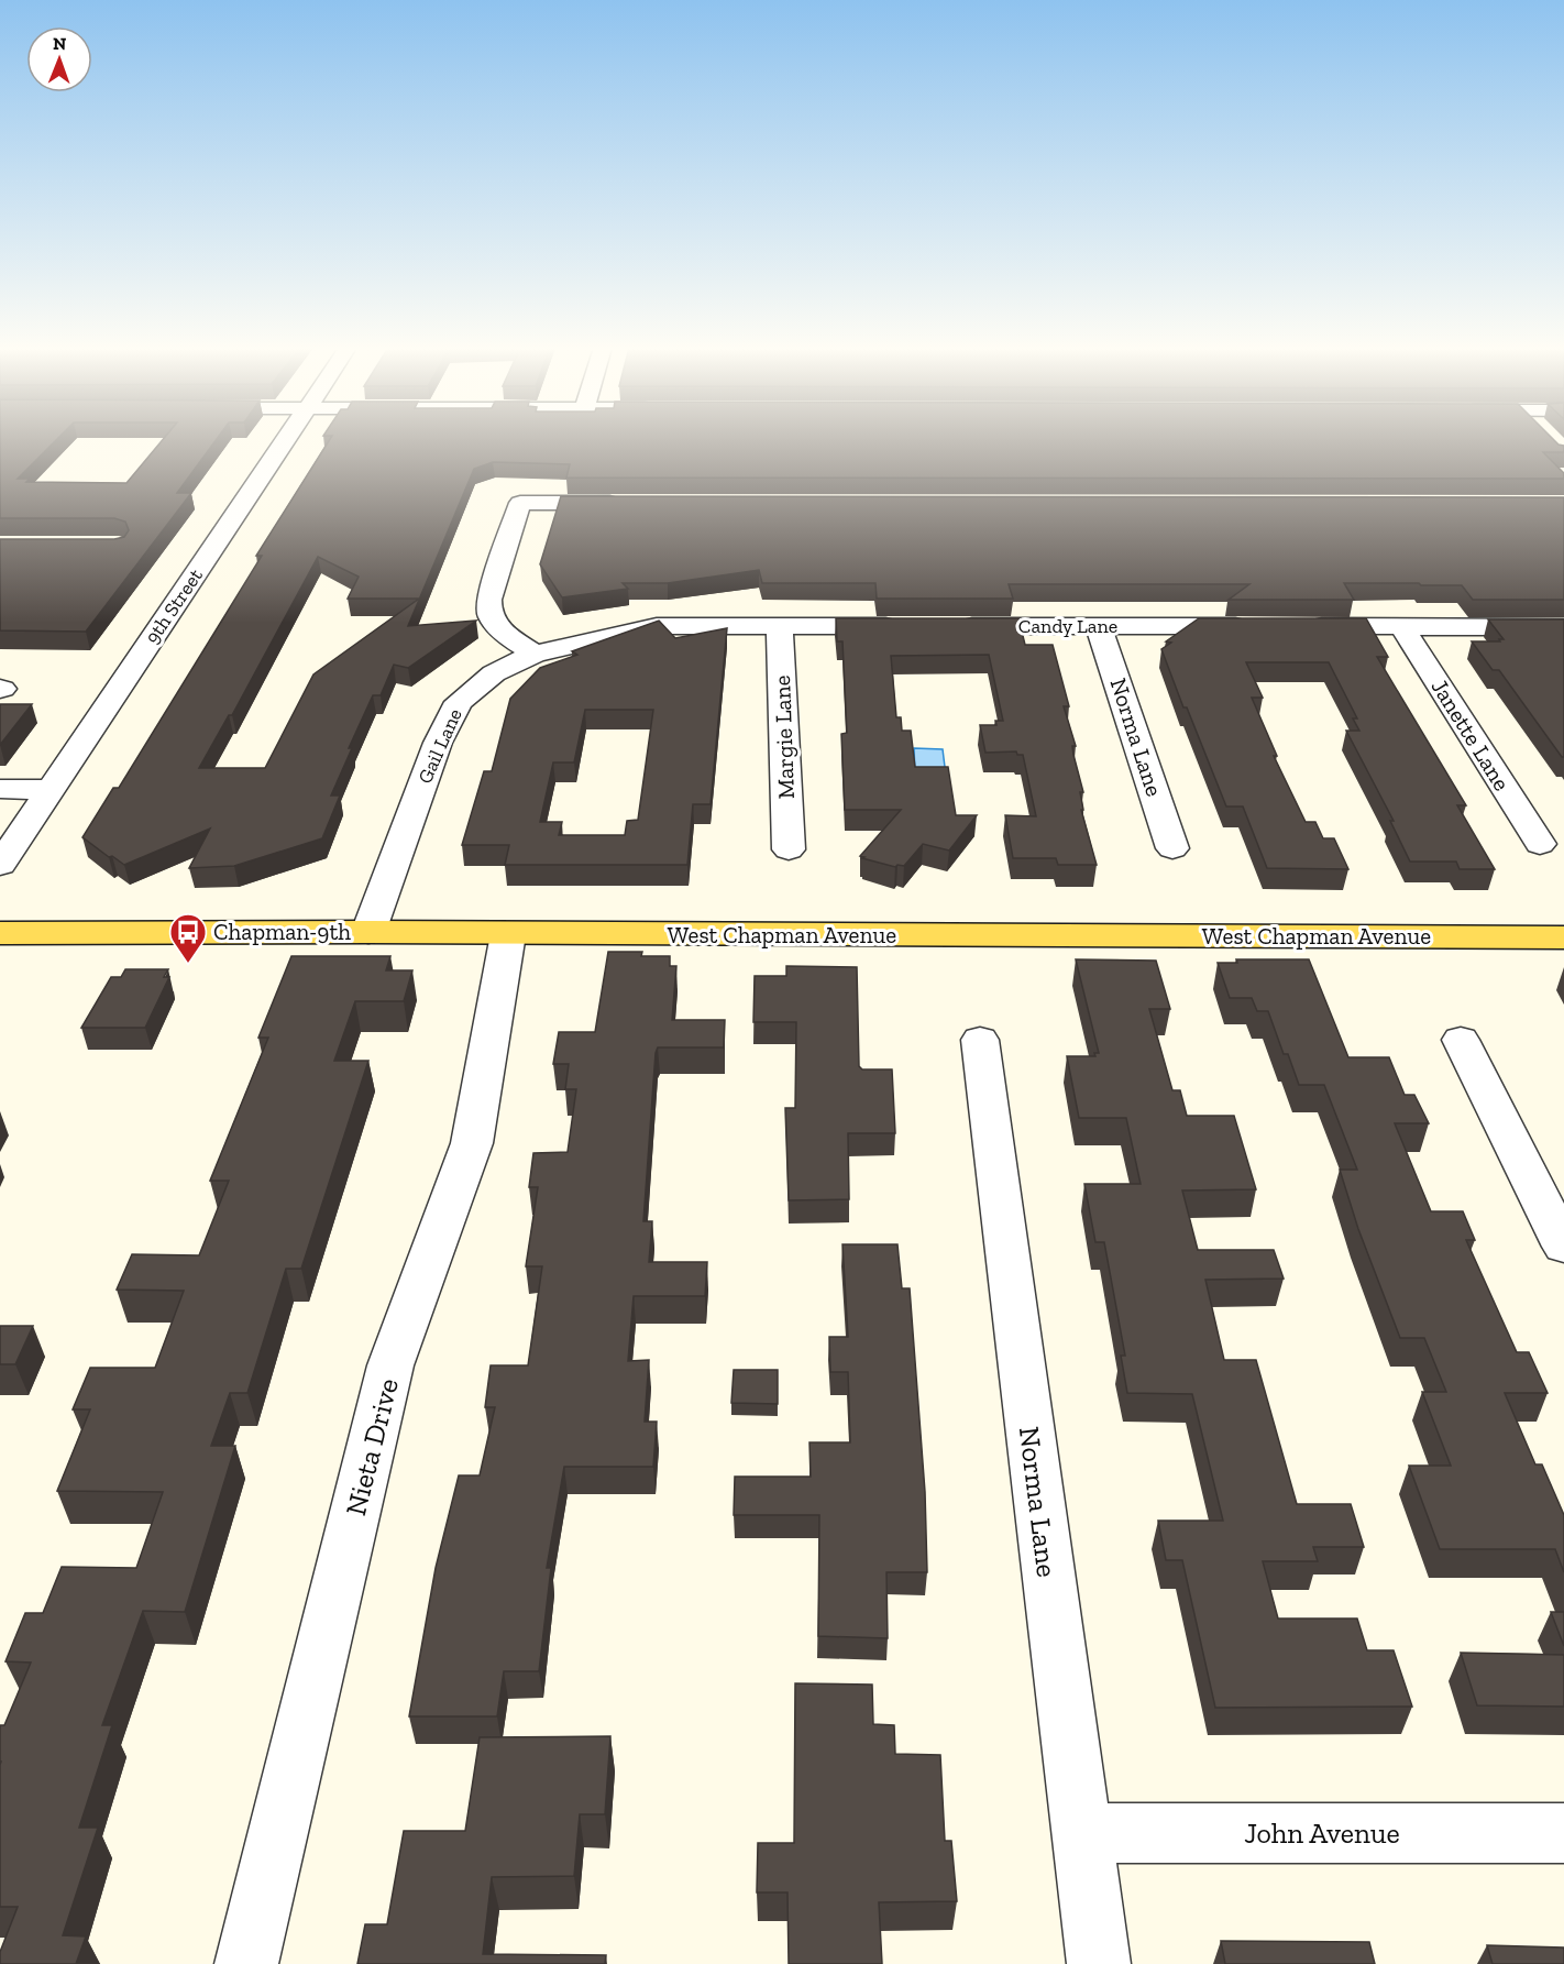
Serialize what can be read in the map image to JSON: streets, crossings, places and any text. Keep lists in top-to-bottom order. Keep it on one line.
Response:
{"streets":{"main road":["West Chapman Avenue"],"street":["9th Street","Candy Lane","Janette Lane","Margie Lane","Norma Lane","Gail Lane","Nieta Drive","John Avenue"]},"crossings":[["Candy Lane","Norma Lane"],["Norma Lane","John Avenue"],["Gail Lane","West Chapman Avenue"],["West Chapman Avenue","Nieta Drive"]],"places":{"bus stop":["Chapman-9th"]},"north":"top"}
